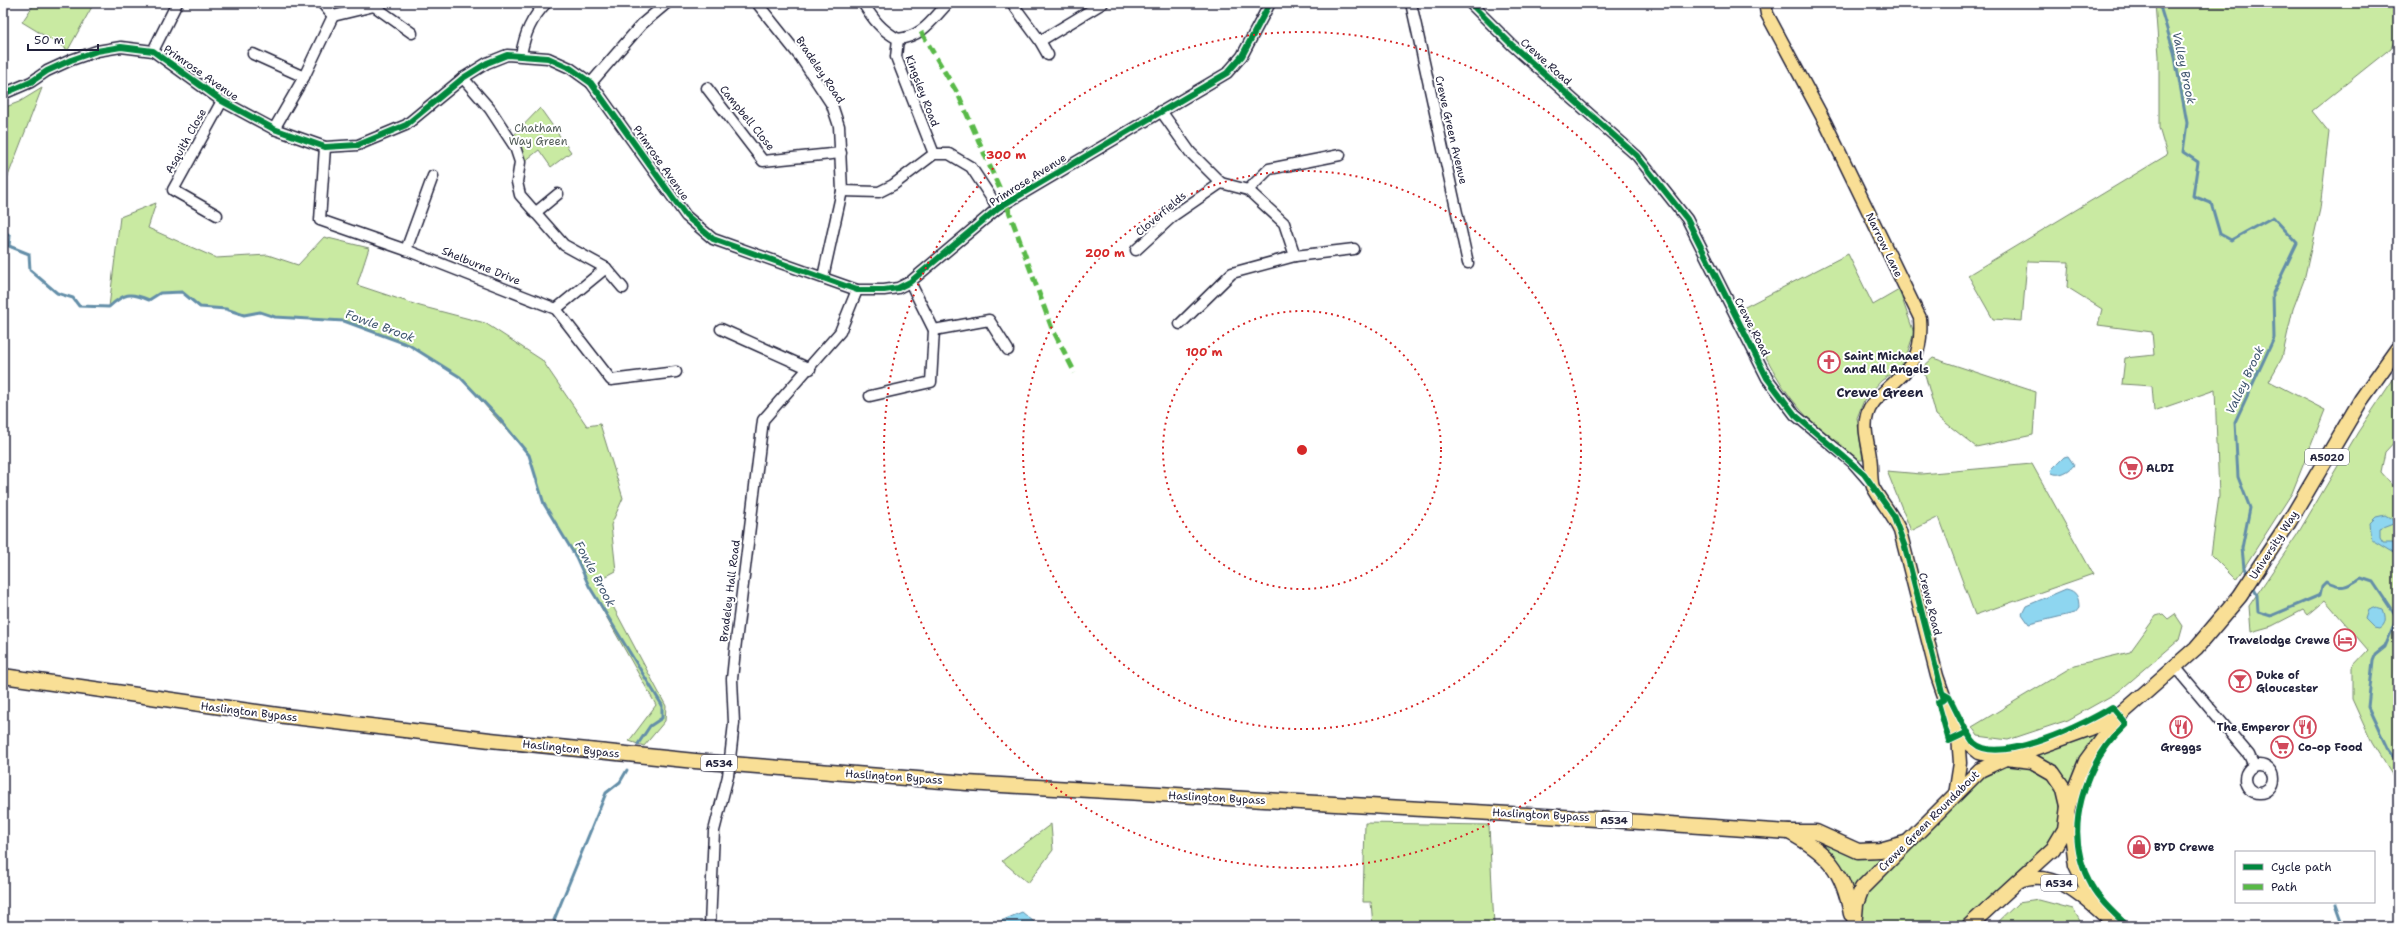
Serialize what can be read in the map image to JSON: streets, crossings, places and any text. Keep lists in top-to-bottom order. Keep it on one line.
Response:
{"streets":{"highway":["A5020","University Way","Haslington Bypass","A534","Crewe Green Roundabout"],"main road":["Crewe Road","Narrow Lane"],"street":["Bradeley Road","Primrose Avenue","Kingsley Road","Campbell Close","Crewe Green Avenue","Asquith Close","Cloverfields","Shelburne Drive","Bradeley Hall Road"]},"crossings":[["Crewe Road","Narrow Lane"],["Crewe Road","Crewe Green Roundabout"],["Bradeley Road","Primrose Avenue"],["Bradeley Road","Campbell Close"],["Primrose Avenue","Asquith Close"],["Primrose Avenue","Shelburne Drive"],["Primrose Avenue","Bradeley Hall Road"],["University Way","A534"],["University Way","Crewe Green Roundabout"],["Haslington Bypass","Crewe Green Roundabout"],["A534","Crewe Green Roundabout"]],"districts":["Crewe Green"],"water":["Valley Brook","Fowle Brook"],"parks":["Chatham Way Green"],"places":{"church":["Saint Michael and All Angels"],"supermarket":["ALDI","Co-op Food"],"hotel":["Travelodge Crewe"],"bar":["Duke of Gloucester"],"restaurant":["Greggs","The Emperor"],"shop":["BYD Crewe"]},"legend":["Cycle path","Path"],"scale_bar":"50 m","rings":["300 m","200 m","100 m"]}
